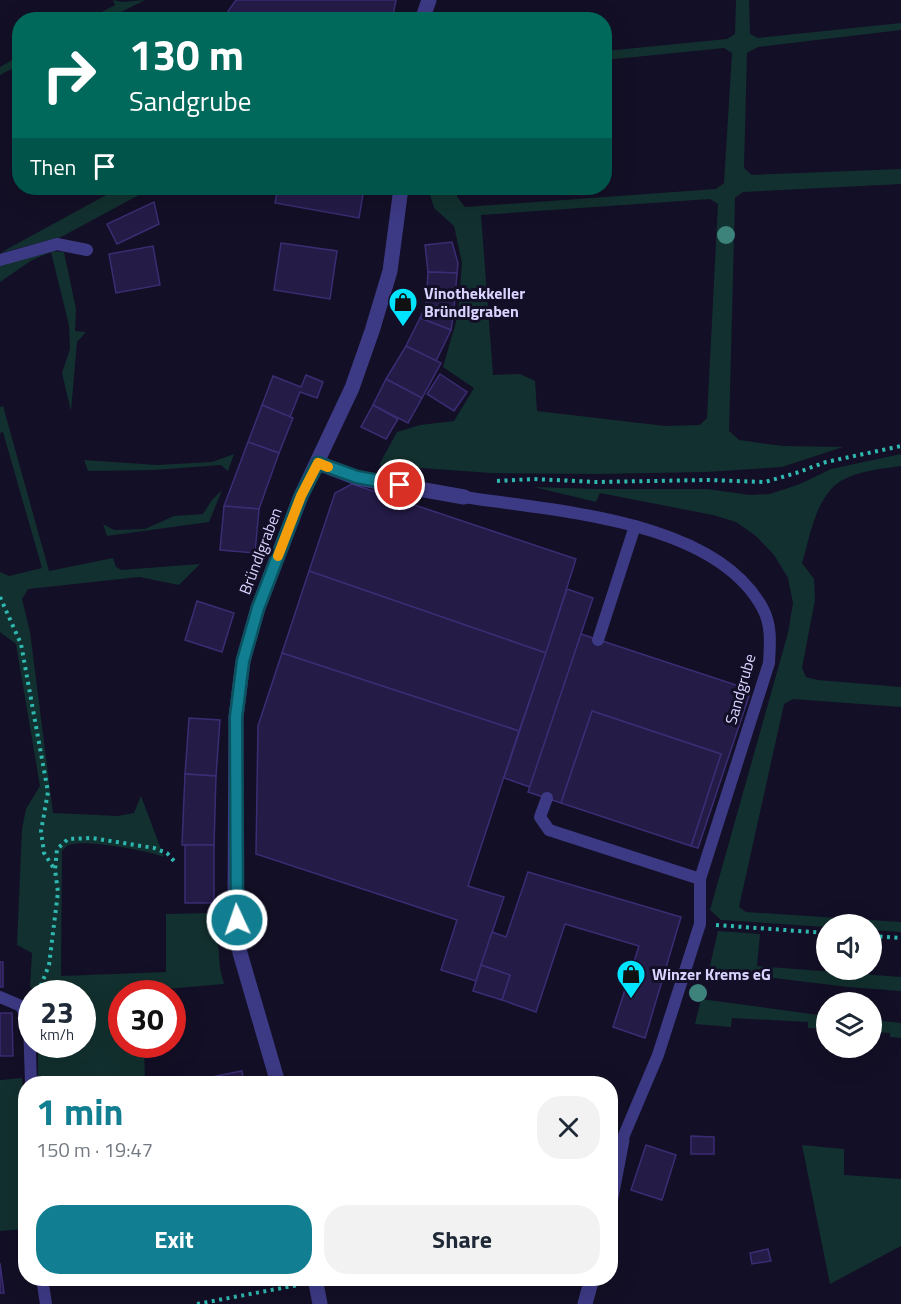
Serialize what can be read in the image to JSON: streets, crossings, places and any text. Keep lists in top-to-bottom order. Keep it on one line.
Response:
{"streets":{"street":["Bründlgraben","Sandgrube"]},"crossings":[["Bründlgraben","Sandgrube"]],"places":{"shop":["Vinothekkeller Bründlgraben","Winzer Krems eG"]},"page":{"turn":["130 m","Sandgrube"],"then":"Then","speed":"23 km/h","limit":"30","heading":["1 min","150 m · 19:47"],"buttons":["Exit","Share"]}}
